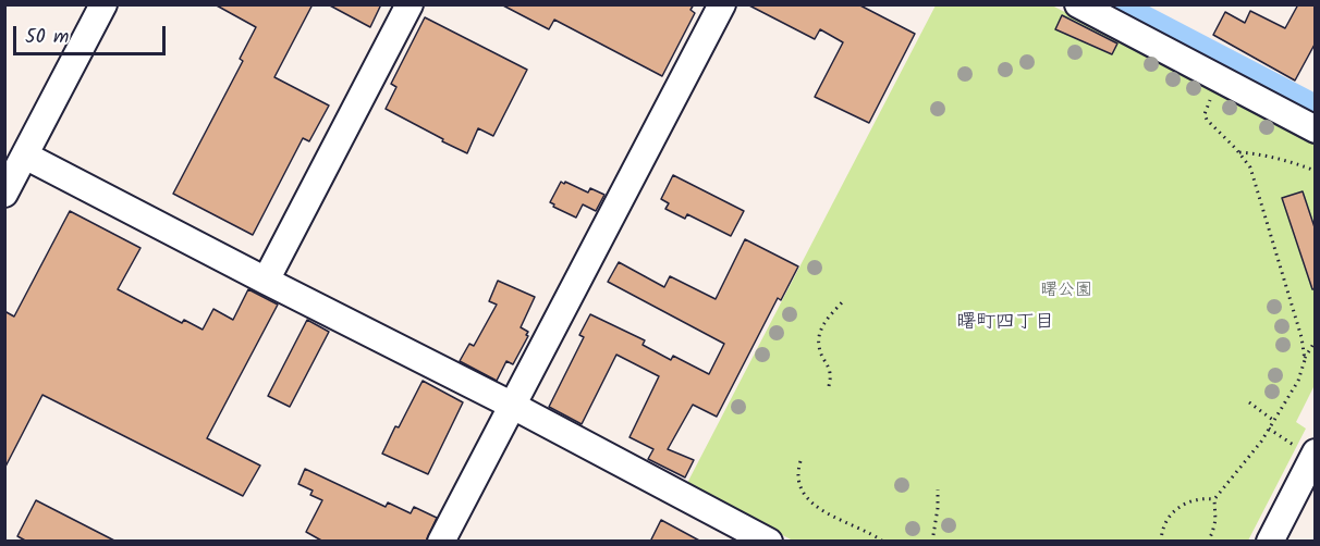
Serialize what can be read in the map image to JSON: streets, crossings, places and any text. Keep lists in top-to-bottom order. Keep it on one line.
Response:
{"districts":["曙町四丁目"],"parks":["曙公園"],"scale_bar":"50 m"}
